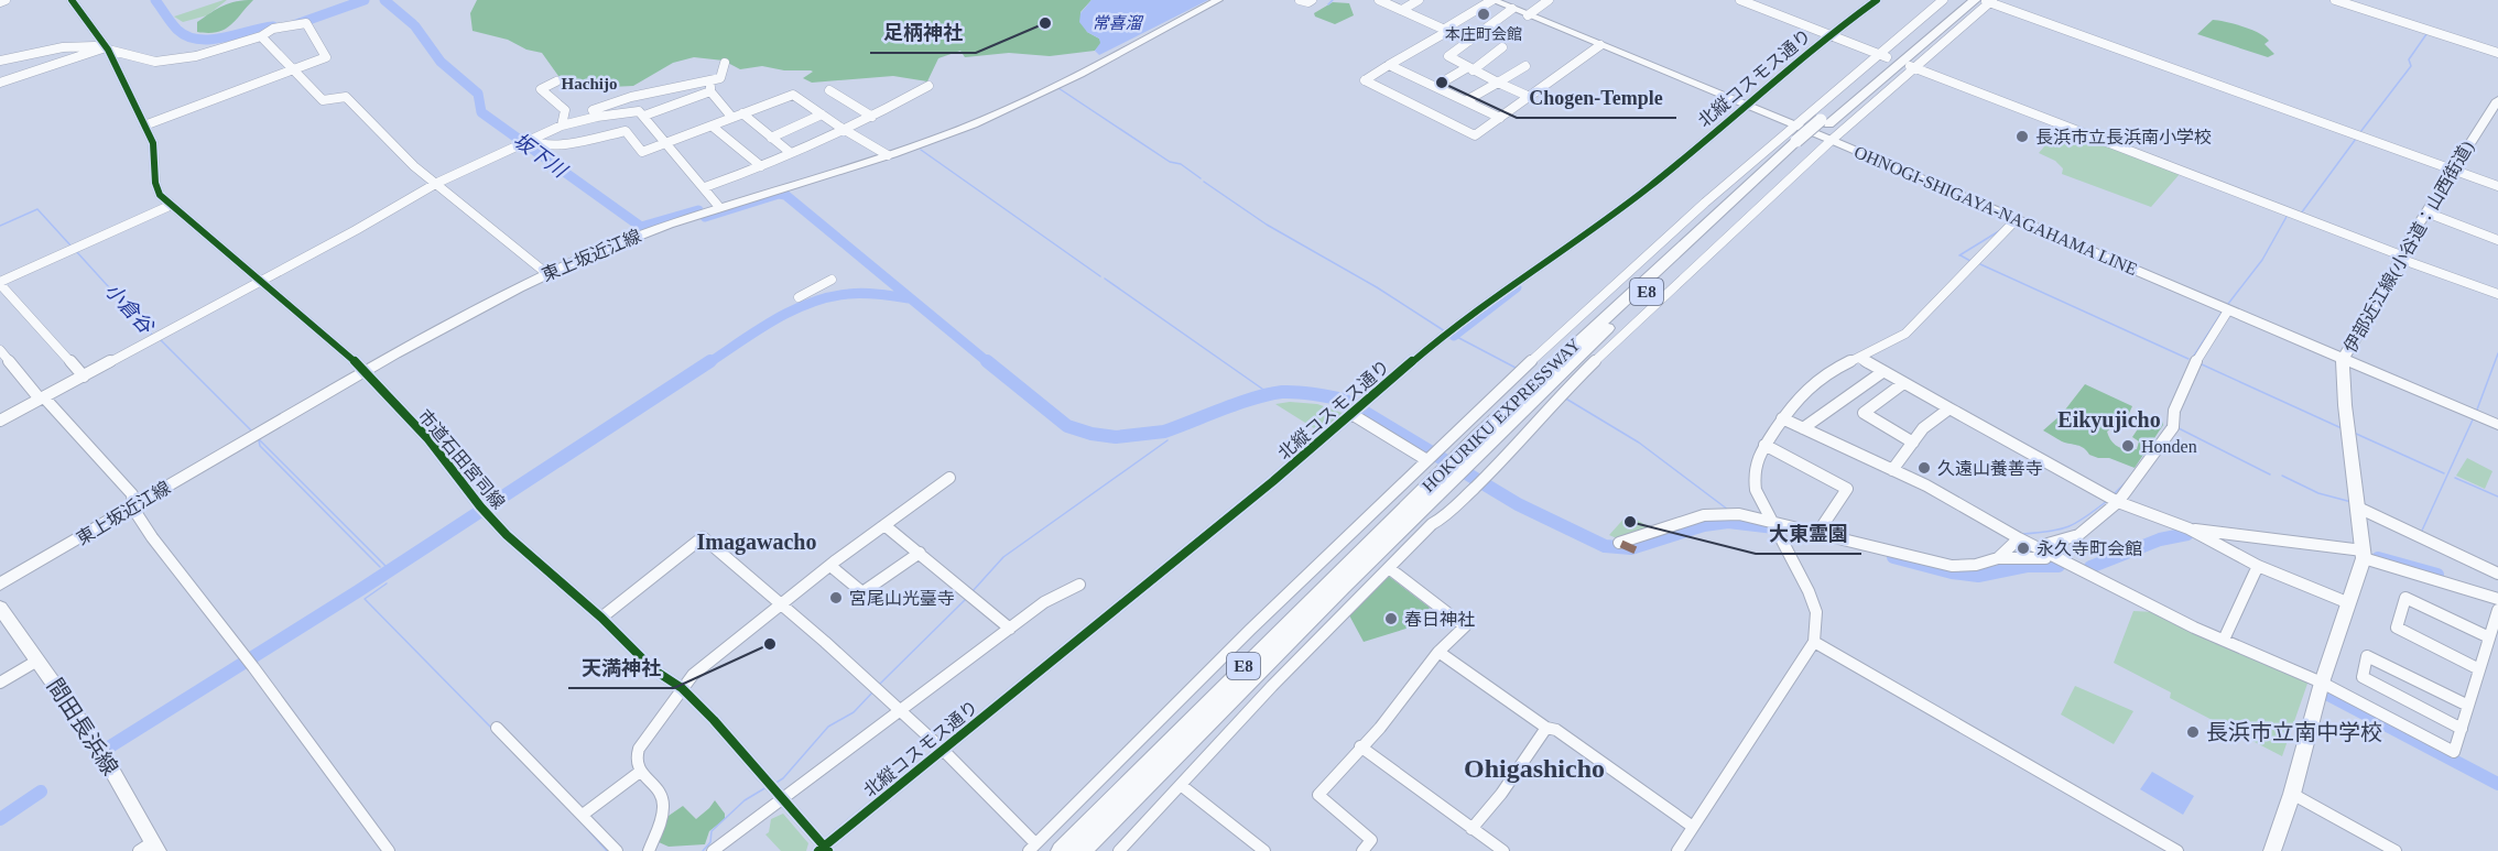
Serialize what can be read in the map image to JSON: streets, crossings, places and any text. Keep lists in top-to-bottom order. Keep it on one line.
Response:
{"streets":{"highway":["E8","HOKURIKU EXPRESSWAY"],"main road":["OHNOGI-SHIGAYA-NAGAHAMA LINE","伊部近江線(小谷道：山西街道)","東上坂近江線","間田長浜線"],"street":["北縦コスモス通り","市道石田宮司線"]},"crossings":[["北縦コスモス通り","OHNOGI-SHIGAYA-NAGAHAMA LINE"],["北縦コスモス通り","市道石田宮司線"],["OHNOGI-SHIGAYA-NAGAHAMA LINE","伊部近江線(小谷道：山西街道)"],["東上坂近江線","市道石田宮司線"]],"districts":["Hachijo","Eikyujicho","Imagawacho","Ohigashicho"],"water":["常喜溜","坂下川","小倉谷"],"places":["本庄町会館","足柄神社","Chogen-Temple","長浜市立長浜南小学校","Honden","久遠山養善寺","大東霊園","永久寺町会館","宮尾山光臺寺","春日神社","天満神社","長浜市立南中学校"]}
